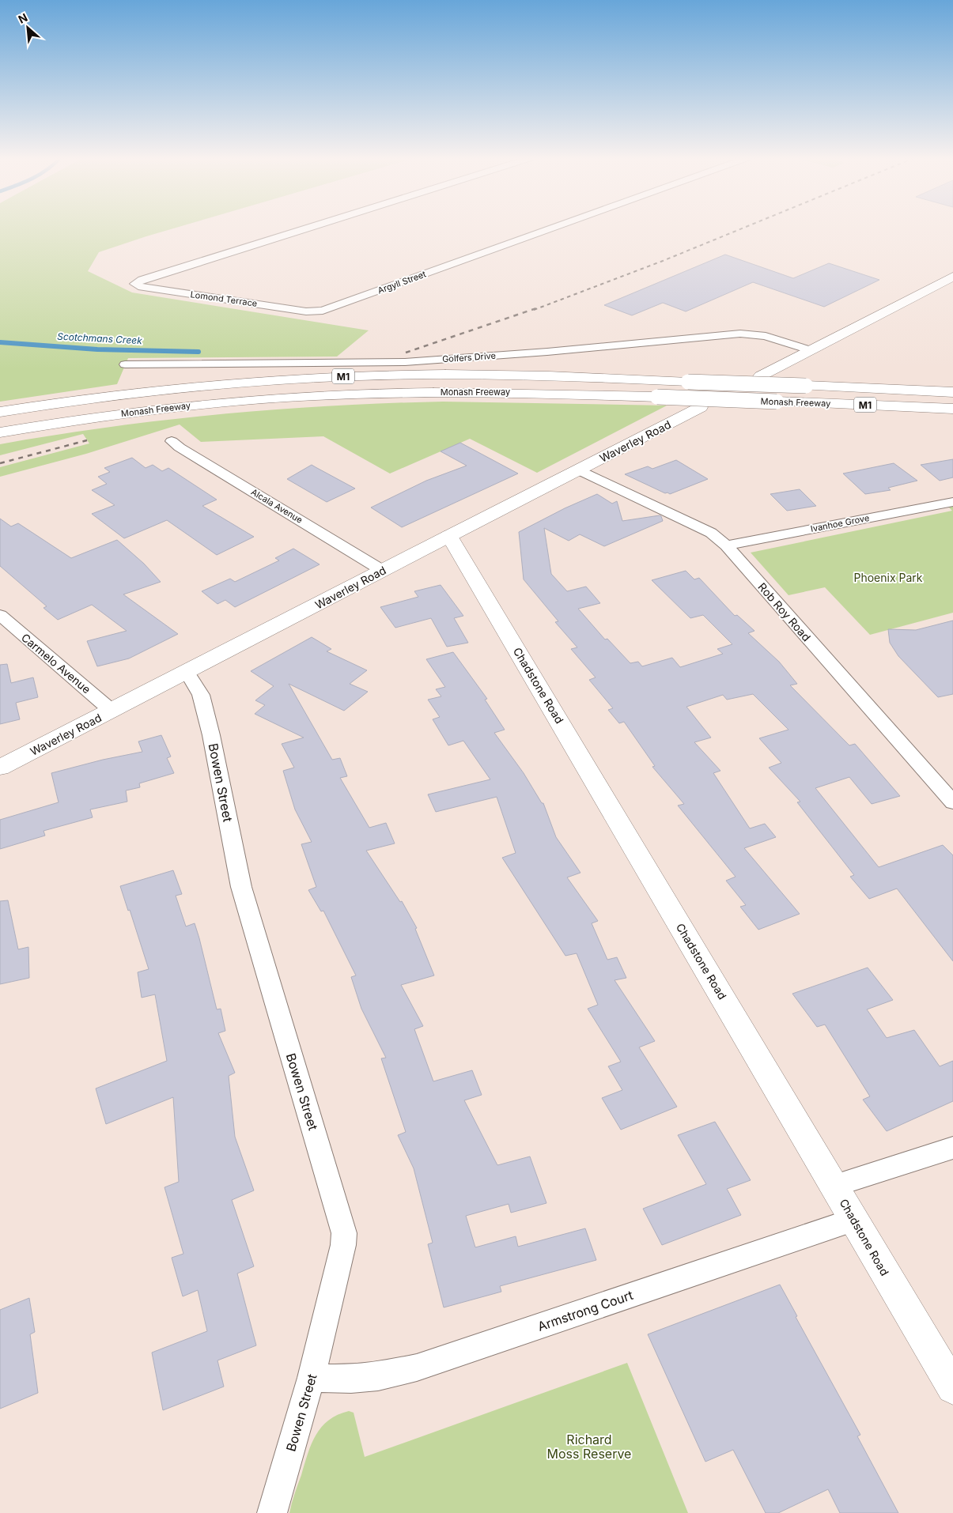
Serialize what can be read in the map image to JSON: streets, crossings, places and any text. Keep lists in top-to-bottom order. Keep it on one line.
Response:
{"streets":{"main road":["M1","Monash Freeway","Waverley Road","Chadstone Road"],"street":["Argyll Street","Lomond Terrace","Golfers Drive","Alcala Avenue","Ivanhoe Grove","Rob Roy Road","Carmelo Avenue","Bowen Street","Armstrong Court"]},"crossings":[["Argyll Street","Lomond Terrace"],["Waverley Road","Alcala Avenue"],["Waverley Road","Rob Roy Road"],["Waverley Road","Carmelo Avenue"],["Waverley Road","Chadstone Road"],["Waverley Road","Bowen Street"],["Ivanhoe Grove","Rob Roy Road"],["Chadstone Road","Armstrong Court"],["Bowen Street","Armstrong Court"]],"water":["Scotchmans Creek"],"parks":["Phoenix Park","Richard Moss Reserve"],"north":"top left"}
